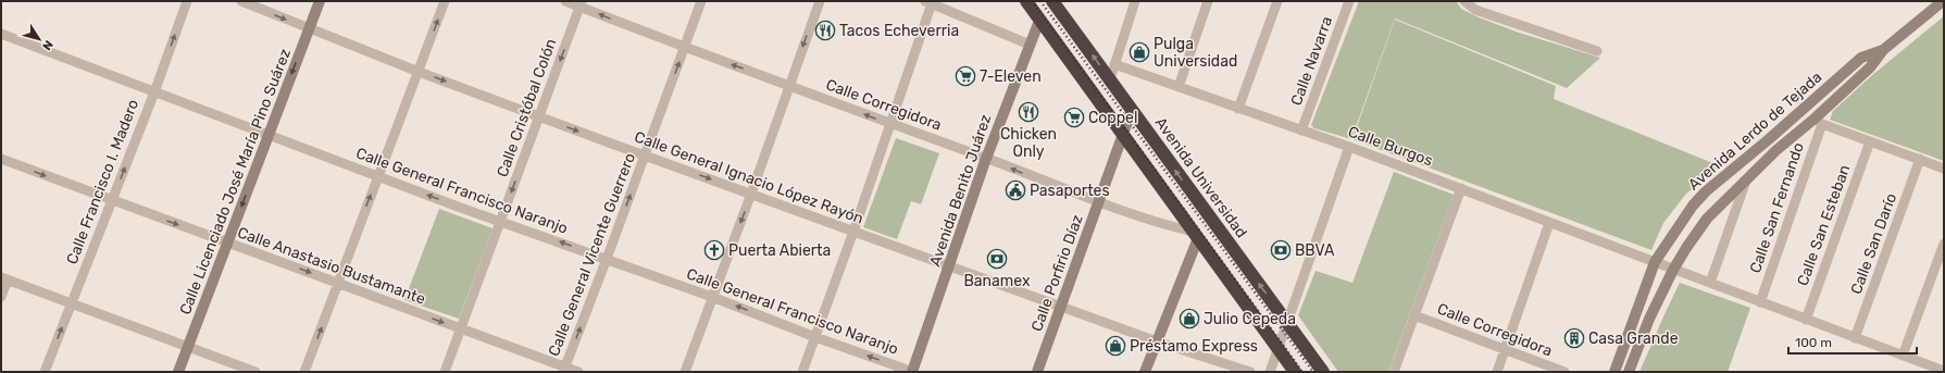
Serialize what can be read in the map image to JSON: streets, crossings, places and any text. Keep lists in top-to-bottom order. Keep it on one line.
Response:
{"streets":{"highway":["Avenida Universidad"],"street":["Calle Navarra","Calle Corregidora","Calle Cristóbal Colón","Avenida Lerdo de Tejada","Calle Burgos","Calle General Ignacio López Rayón","Calle Francisco I. Madero","Calle Licenciado José María Pino Suárez","Calle General Francisco Naranjo","Avenida Benito Juárez","Calle San Fernando","Calle San Esteban","Calle San Darío","Calle General Vicente Guerrero","Calle Anastasio Bustamante","Calle Porfirio Díaz"]},"crossings":[["Calle Navarra","Calle Burgos"],["Calle Corregidora","Calle Cristóbal Colón"],["Calle Corregidora","Avenida Benito Juárez"],["Calle Corregidora","Calle General Vicente Guerrero"],["Calle Corregidora","Calle Porfirio Díaz"],["Calle Cristóbal Colón","Calle General Ignacio López Rayón"],["Calle Cristóbal Colón","Calle General Francisco Naranjo"],["Calle Cristóbal Colón","Calle Anastasio Bustamante"],["Avenida Lerdo de Tejada","Calle Burgos"],["Avenida Lerdo de Tejada","Calle San Fernando"],["Calle Burgos","Calle San Fernando"],["Calle Burgos","Calle San Esteban"],["Calle Burgos","Calle San Darío"],["Calle General Ignacio López Rayón","Calle Licenciado José María Pino Suárez"],["Calle General Ignacio López Rayón","Avenida Benito Juárez"],["Calle General Ignacio López Rayón","Calle General Vicente Guerrero"],["Calle General Ignacio López Rayón","Calle Porfirio Díaz"],["Avenida Universidad","Calle Porfirio Díaz"],["Calle Francisco I. Madero","Calle General Francisco Naranjo"],["Calle Francisco I. Madero","Calle Anastasio Bustamante"],["Calle Licenciado José María Pino Suárez","Calle General Francisco Naranjo"],["Calle Licenciado José María Pino Suárez","Calle Anastasio Bustamante"],["Calle General Francisco Naranjo","Avenida Benito Juárez"],["Calle General Francisco Naranjo","Calle General Vicente Guerrero"],["Calle General Vicente Guerrero","Calle Anastasio Bustamante"]],"one_way":["Calle Corregidora","Calle Cristóbal Colón","Calle General Ignacio López Rayón","Calle Francisco I. Madero","Calle Licenciado José María Pino Suárez","Calle General Francisco Naranjo","Calle General Vicente Guerrero","Calle Anastasio Bustamante"],"places":{"restaurant":["Tacos Echeverria","Chicken Only"],"shop":["Pulga Universidad","Julio Cepeda","Préstamo Express"],"supermarket":["7-Eleven","Coppel"],"public building":["Pasaportes"],"church":["Puerta Abierta"],"bank":["BBVA","Banamex"],"building":["Casa Grande"]},"scale_bar":"100 m","north":"bottom right"}
